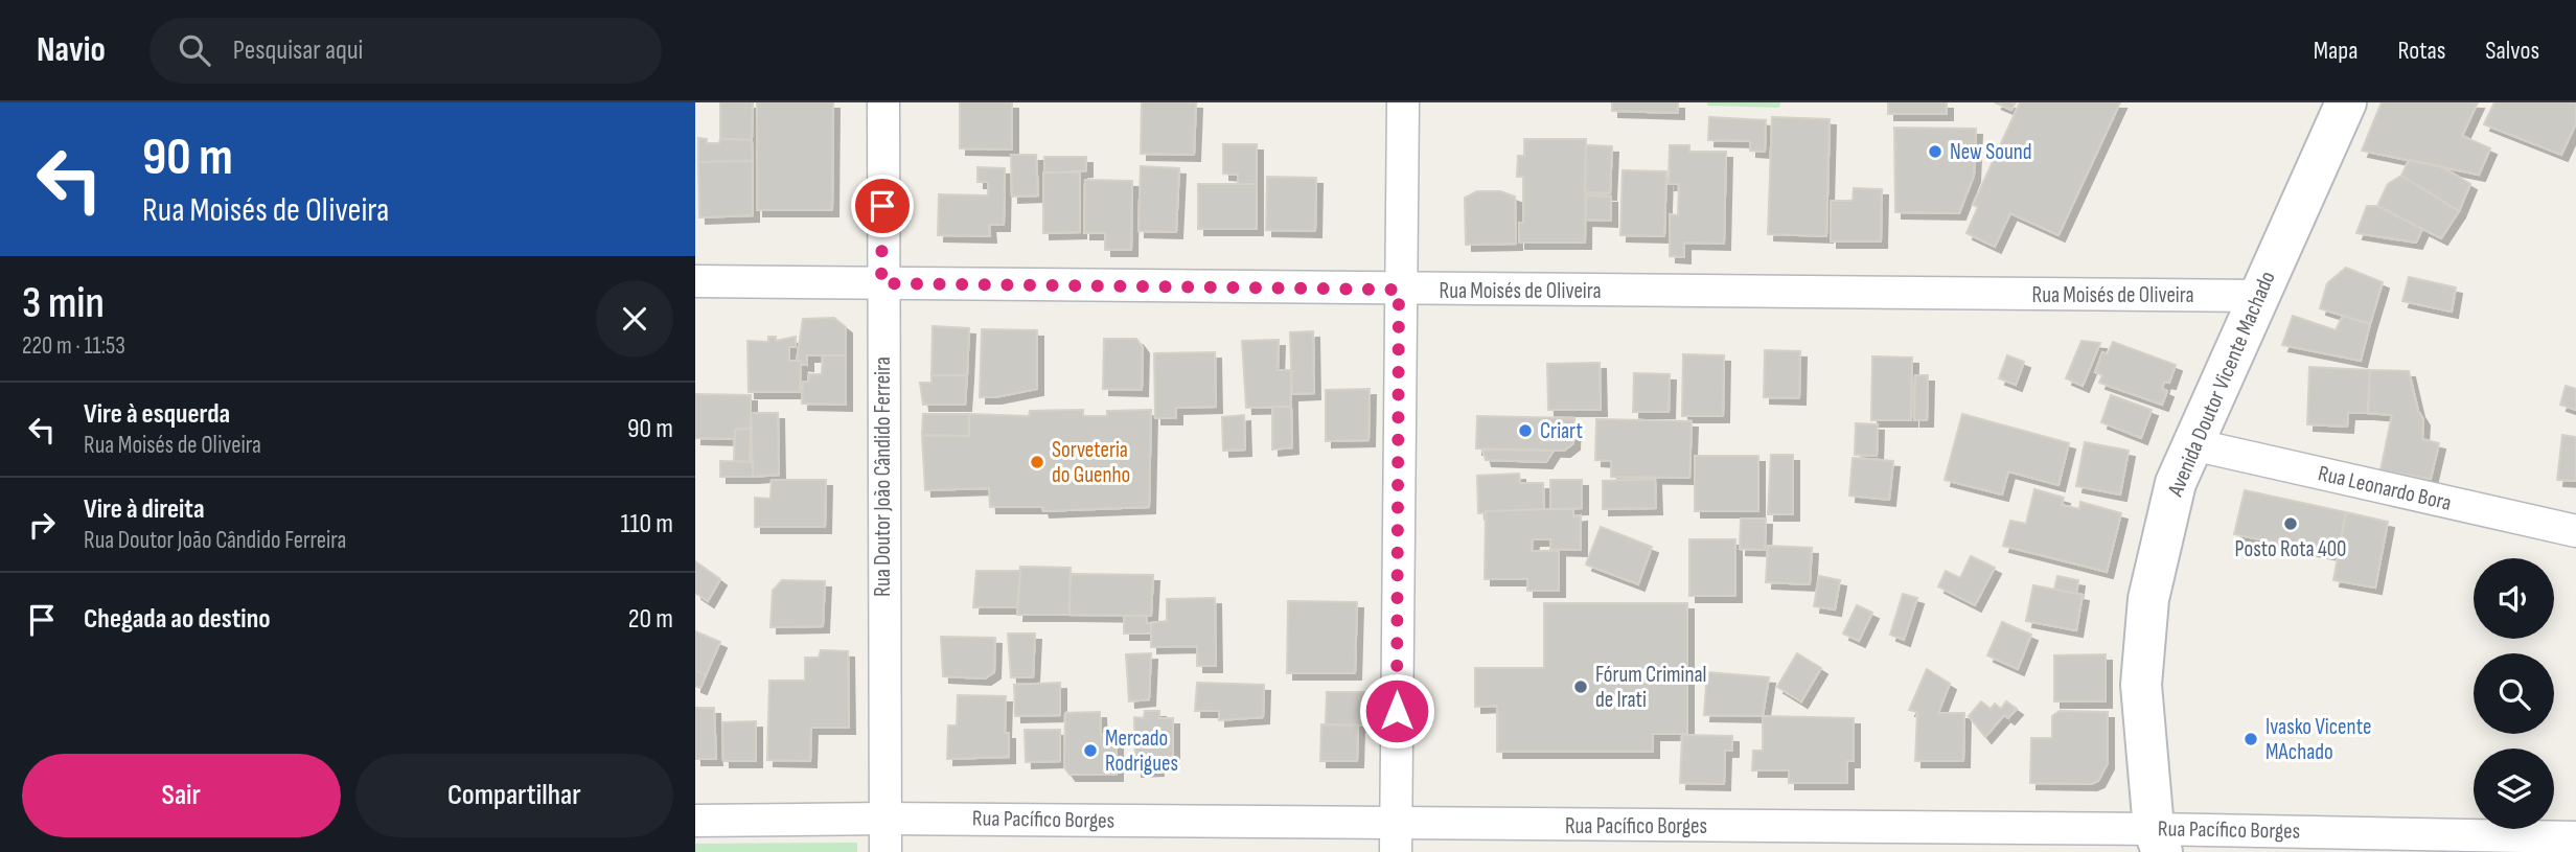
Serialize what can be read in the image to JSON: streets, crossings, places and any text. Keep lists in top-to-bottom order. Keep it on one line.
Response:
{"streets":{"street":["Rua Moisés de Oliveira","Avenida Doutor Vicente Machado","Rua Doutor João Cândido Ferreira","Rua Leonardo Bora","Rua Pacífico Borges"]},"crossings":[["Rua Moisés de Oliveira","Avenida Doutor Vicente Machado"],["Rua Moisés de Oliveira","Rua Doutor João Cândido Ferreira"],["Avenida Doutor Vicente Machado","Rua Leonardo Bora"],["Avenida Doutor Vicente Machado","Rua Pacífico Borges"],["Rua Doutor João Cândido Ferreira","Rua Pacífico Borges"]],"places":["New Sound","Criart","Sorveteria do Guenho","Posto Rota 400","Fórum Criminal de Irati","Ivasko Vicente MAchado","Mercado Rodrigues"],"page":{"header":"Navio","search":"Pesquisar aqui","nav":["Mapa","Rotas","Salvos"],"turn":["90 m","Rua Moisés de Oliveira"],"heading":["3 min","220 m · 11:53"],"list":[{"name":"Vire à esquerda","note":"Rua Moisés de Oliveira","value":"90 m"},{"name":"Vire à direita","note":"Rua Doutor João Cândido Ferreira","value":"110 m"},{"name":"Chegada ao destino","value":"20 m"}],"buttons":["Sair","Compartilhar"]}}
